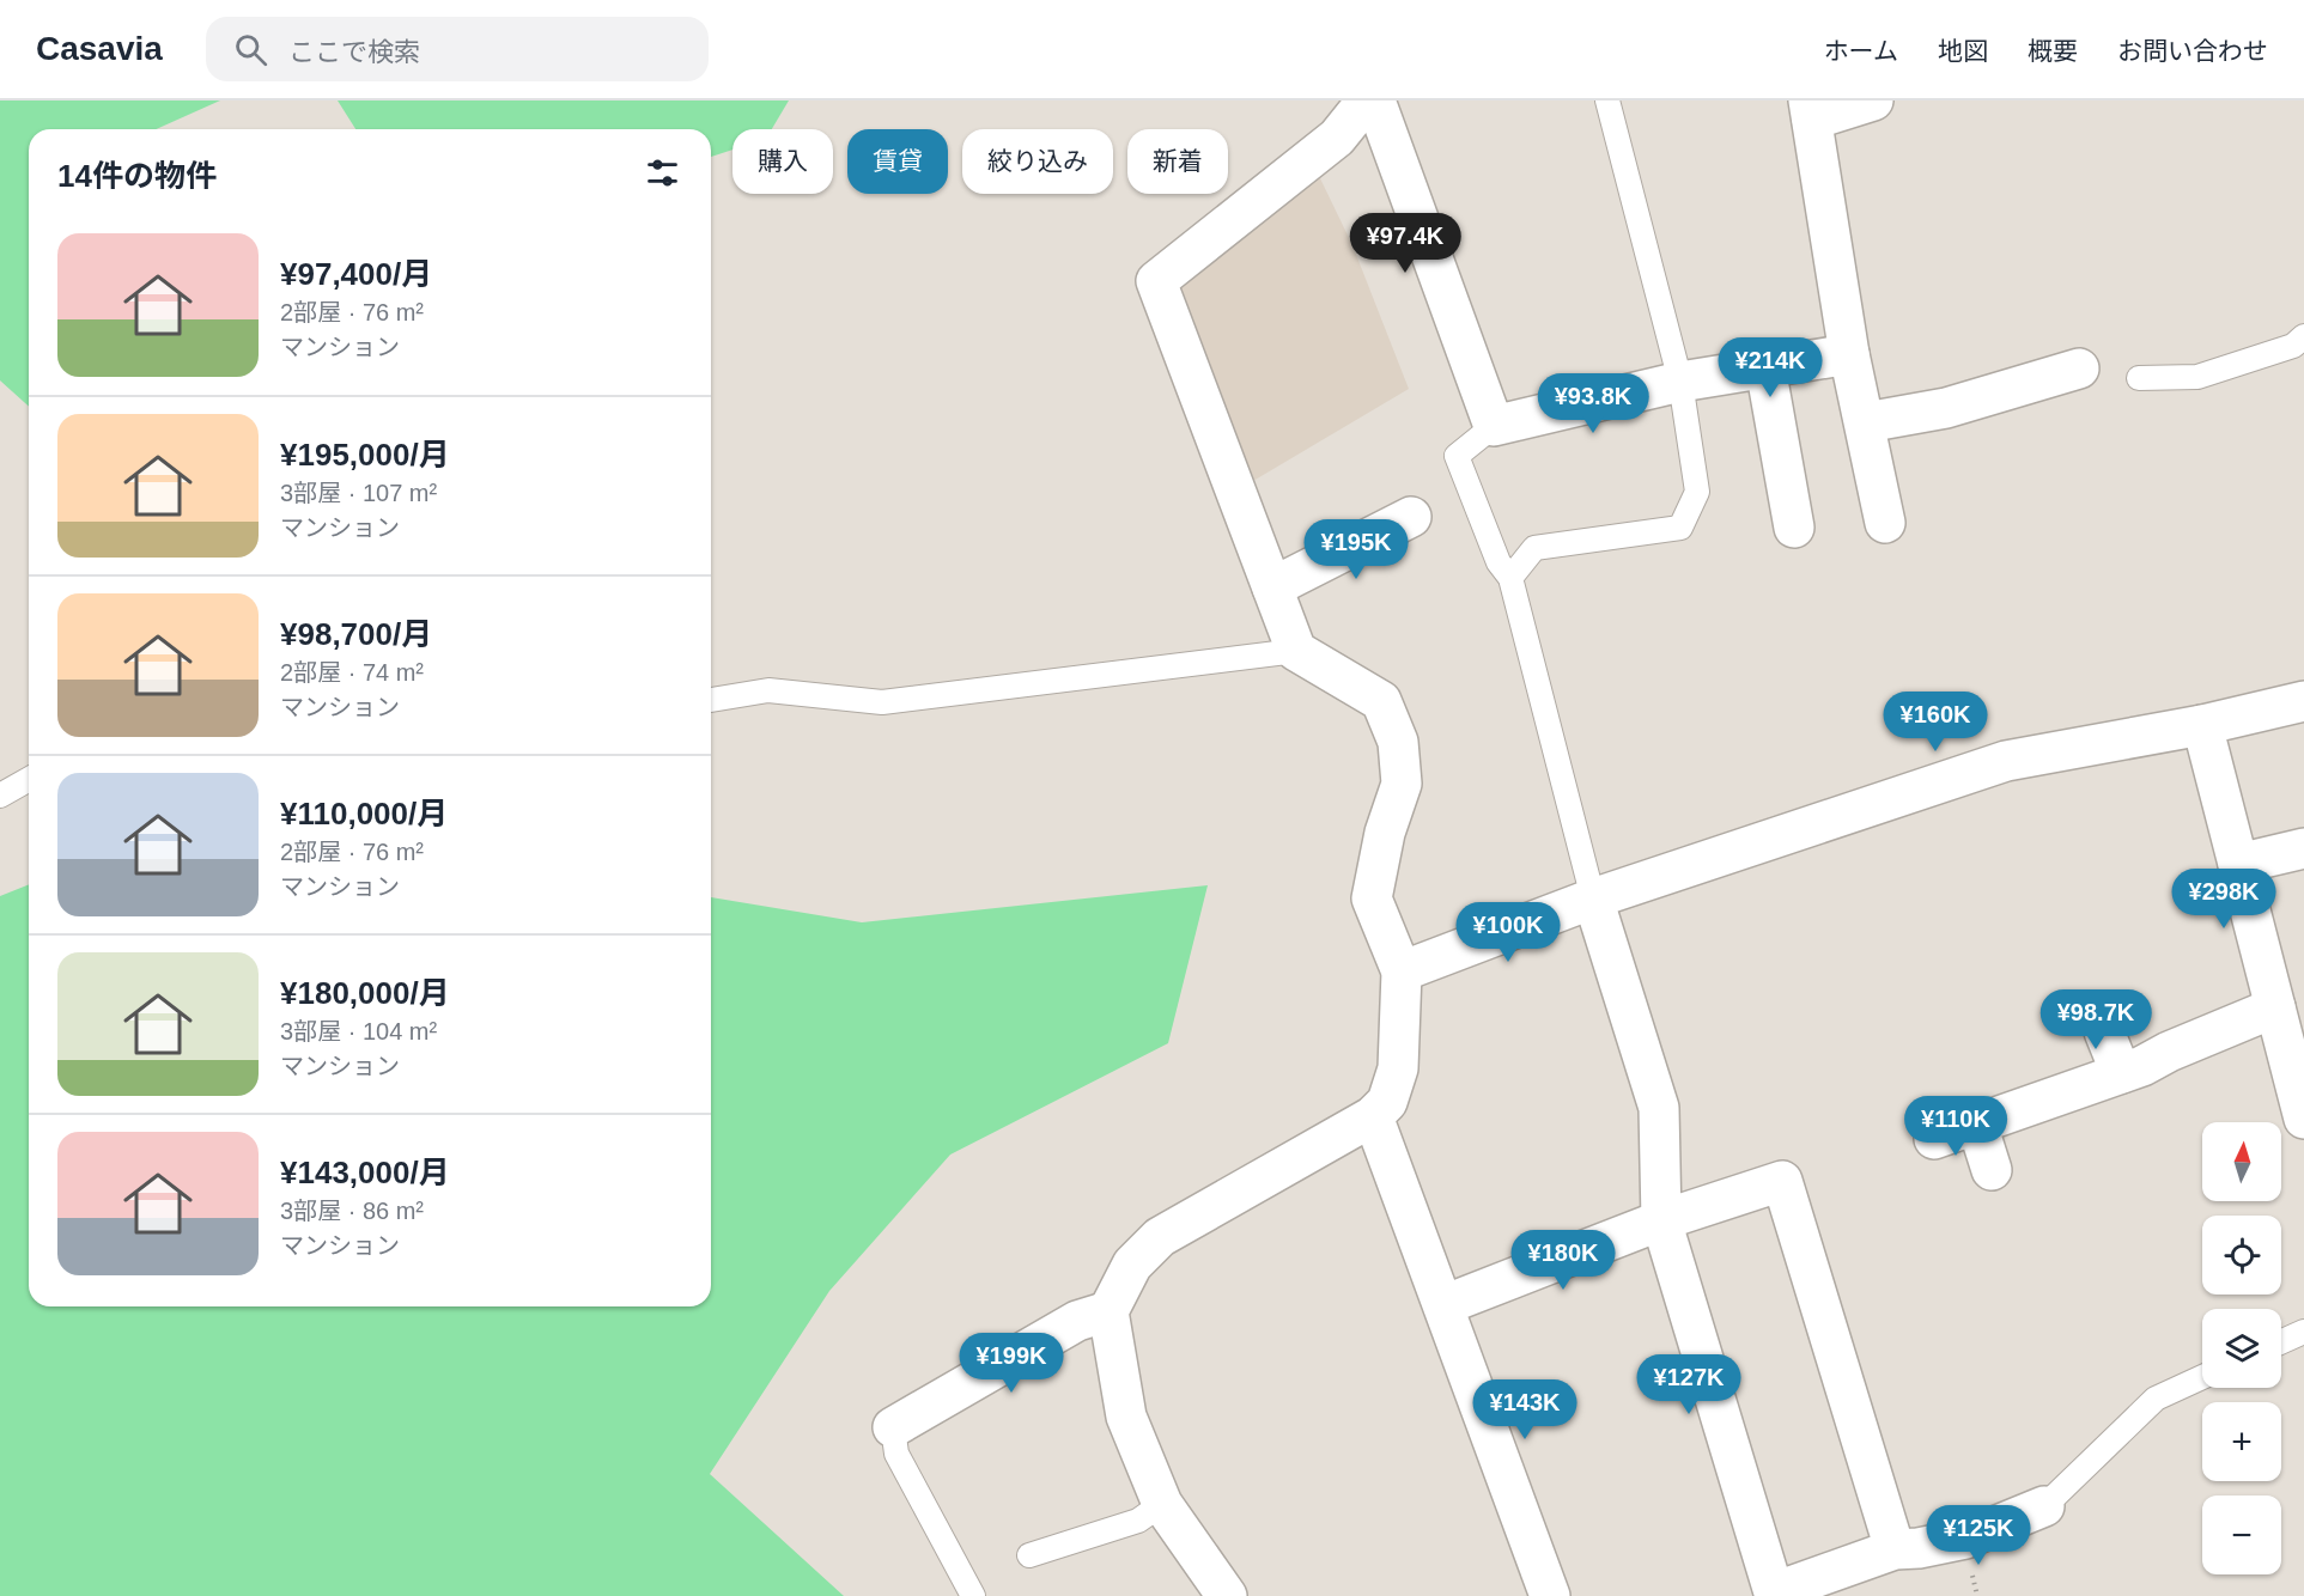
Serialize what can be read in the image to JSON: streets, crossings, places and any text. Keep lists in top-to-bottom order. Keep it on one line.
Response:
{"north":"top","page":{"header":"Casavia","search":"ここで検索","nav":["ホーム","地図","概要","お問い合わせ"],"chip":["購入","賃貸","絞り込み","新着"],"heading":"14件の物件","price":["¥97.4K","¥214K","¥93.8K","¥195K","¥160K","¥298K","¥100K","¥98.7K","¥110K","¥180K","¥199K","¥127K","¥143K","¥125K"],"list":[{"name":"¥97,400/月","note":"2部屋 · 76 m² · マンション"},{"name":"¥195,000/月","note":"3部屋 · 107 m² · マンション"},{"name":"¥98,700/月","note":"2部屋 · 74 m² · マンション"},{"name":"¥110,000/月","note":"2部屋 · 76 m² · マンション"},{"name":"¥180,000/月","note":"3部屋 · 104 m² · マンション"},{"name":"¥143,000/月","note":"3部屋 · 86 m² · マンション"}],"map_buttons":["+","−"]}}
